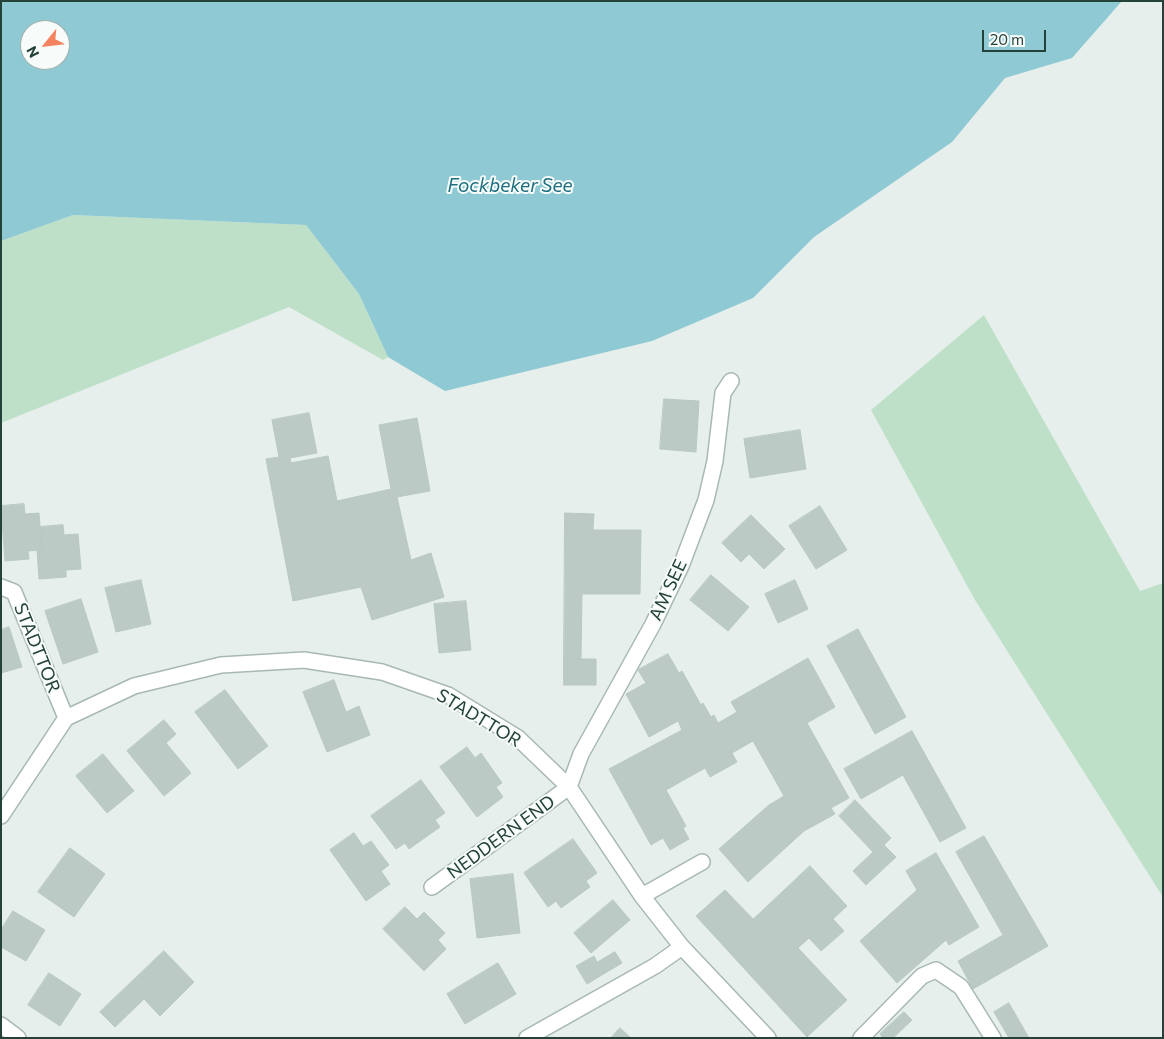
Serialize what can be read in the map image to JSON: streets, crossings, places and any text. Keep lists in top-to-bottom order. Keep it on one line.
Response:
{"streets":{"street":["AM SEE","STADTTOR","NEDDERN END"]},"crossings":[["AM SEE","STADTTOR"],["AM SEE","NEDDERN END"],["STADTTOR","NEDDERN END"]],"water":["Fockbeker See"],"scale_bar":"20 m","north":"bottom left"}
